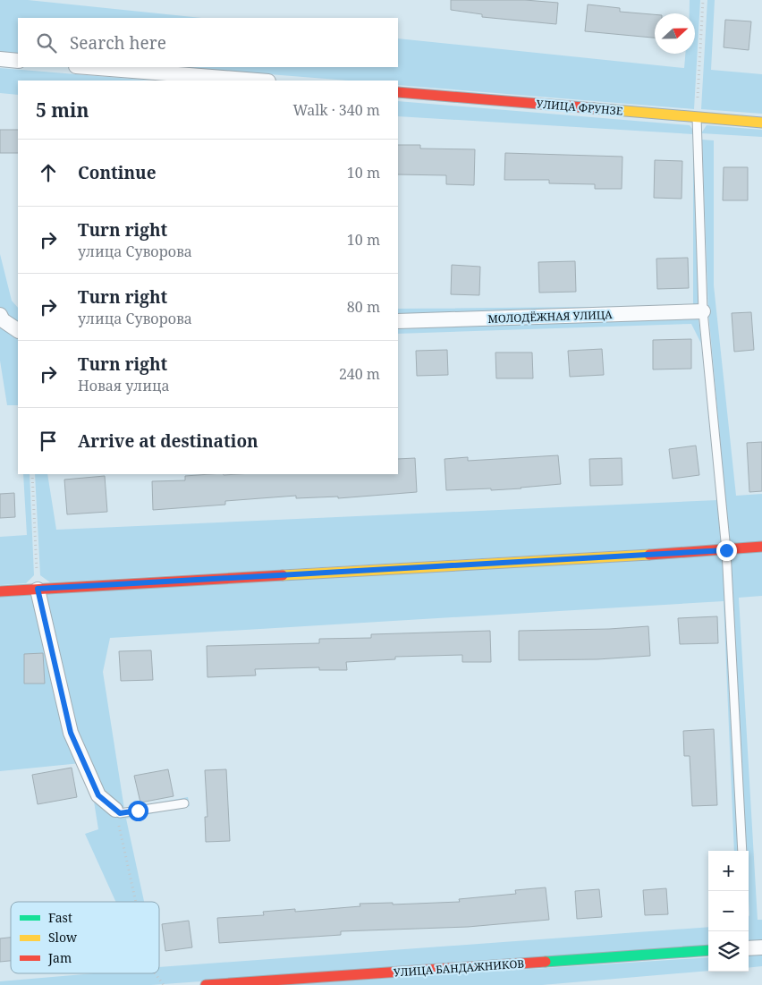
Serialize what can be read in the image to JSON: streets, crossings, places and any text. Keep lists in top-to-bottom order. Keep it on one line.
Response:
{"streets":{"street":["УЛИЦА ФРУНЗЕ","МОЛОДЁЖНАЯ УЛИЦА","УЛИЦА БАНДАЖНИКОВ"]},"legend":["Fast","Slow","Jam"],"north":"right","page":{"search":"Search here","heading":["5 min","Walk · 340 m"],"list":[["Continue","10 m"],["Turn right","улица Суворова","10 m"],["Turn right","улица Суворова","80 m"],["Turn right","Новая улица","240 m"],"Arrive at destination"],"map_buttons":["+","−"]}}
